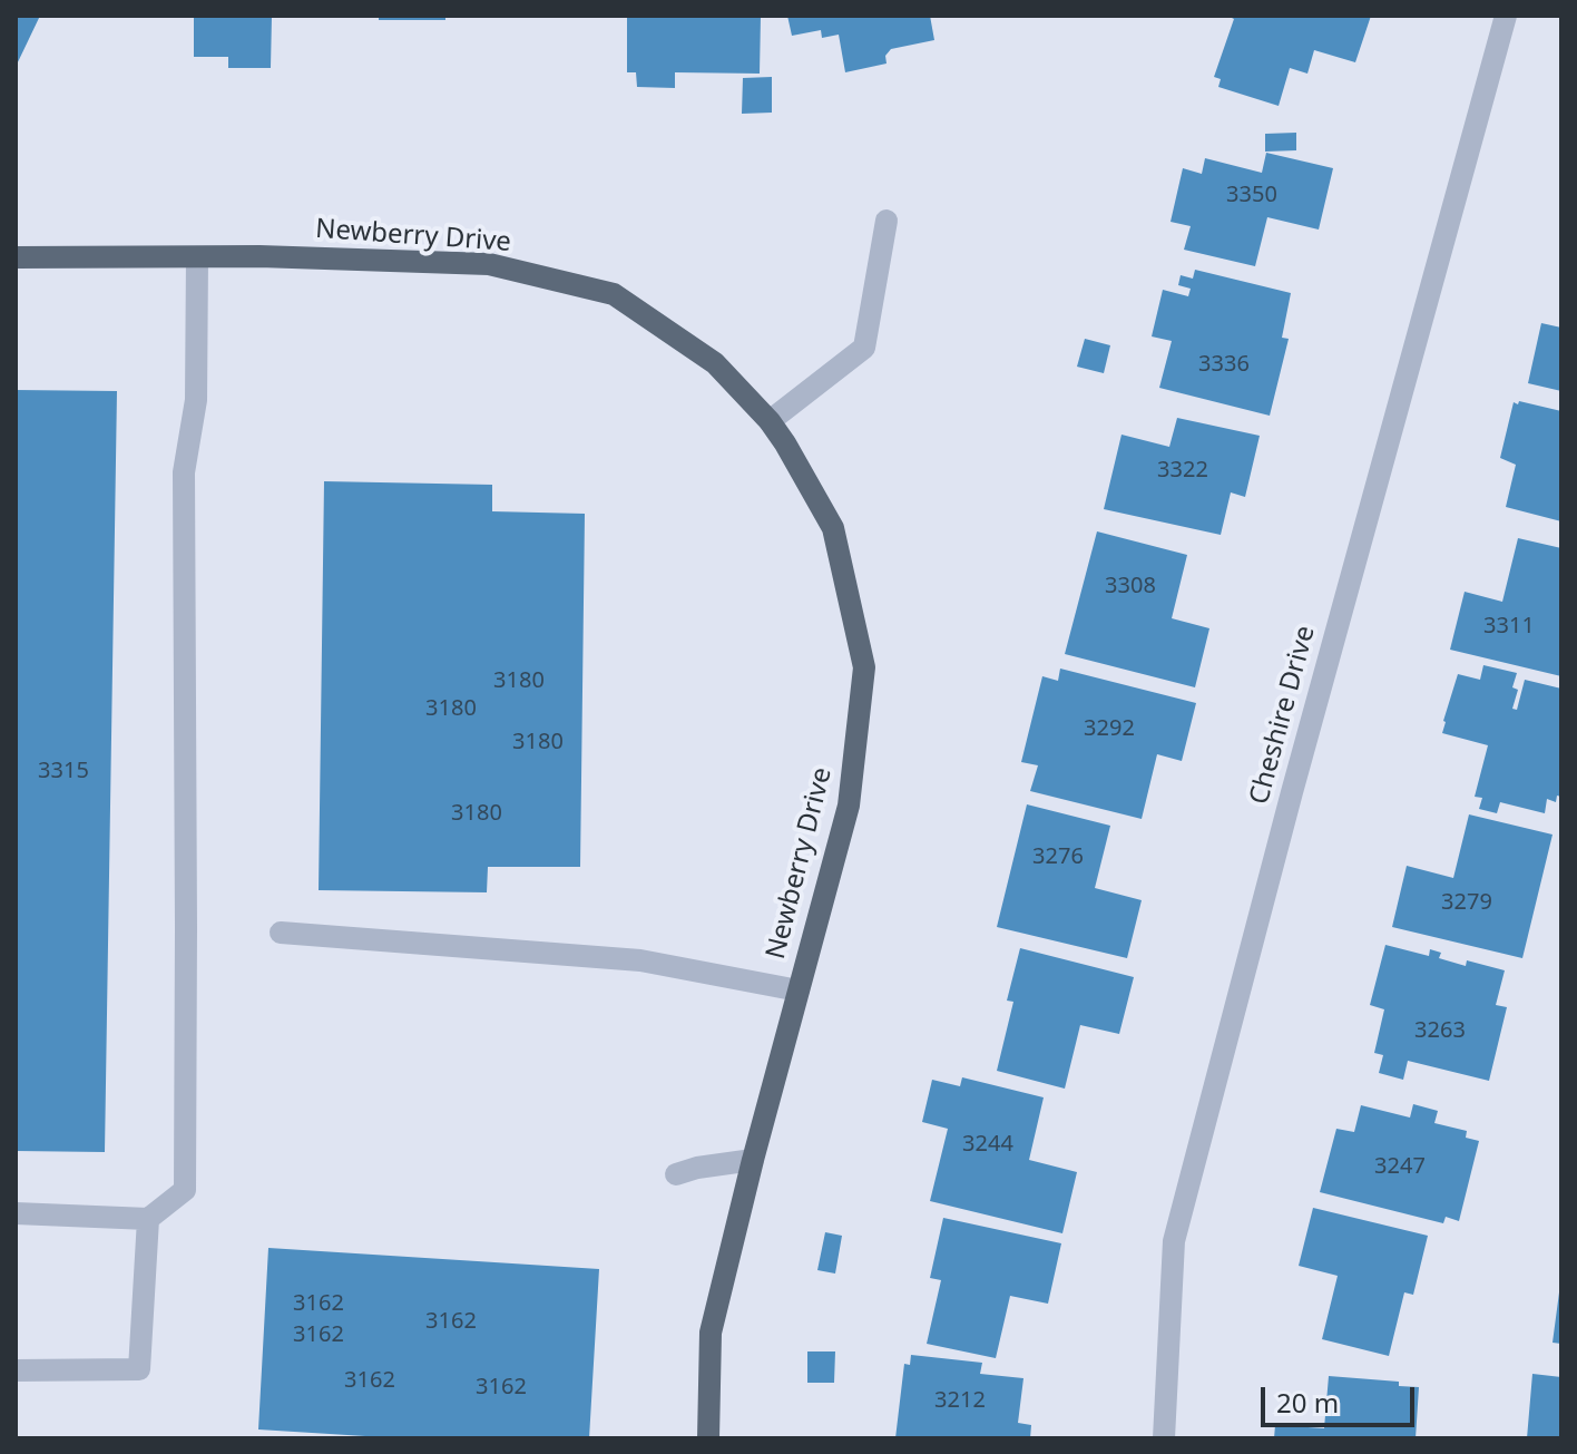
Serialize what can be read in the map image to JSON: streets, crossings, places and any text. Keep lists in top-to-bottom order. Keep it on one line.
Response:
{"streets":{"main road":["Newberry Drive"],"street":["Cheshire Drive"]},"house_numbers":["3350","3336","3322","3308","3311","3180","3180","3292","3180","3315","3180","3276","3279","3263","3244","3247","3162","3162","3162","3162","3162","3212"],"scale_bar":"20 m"}
